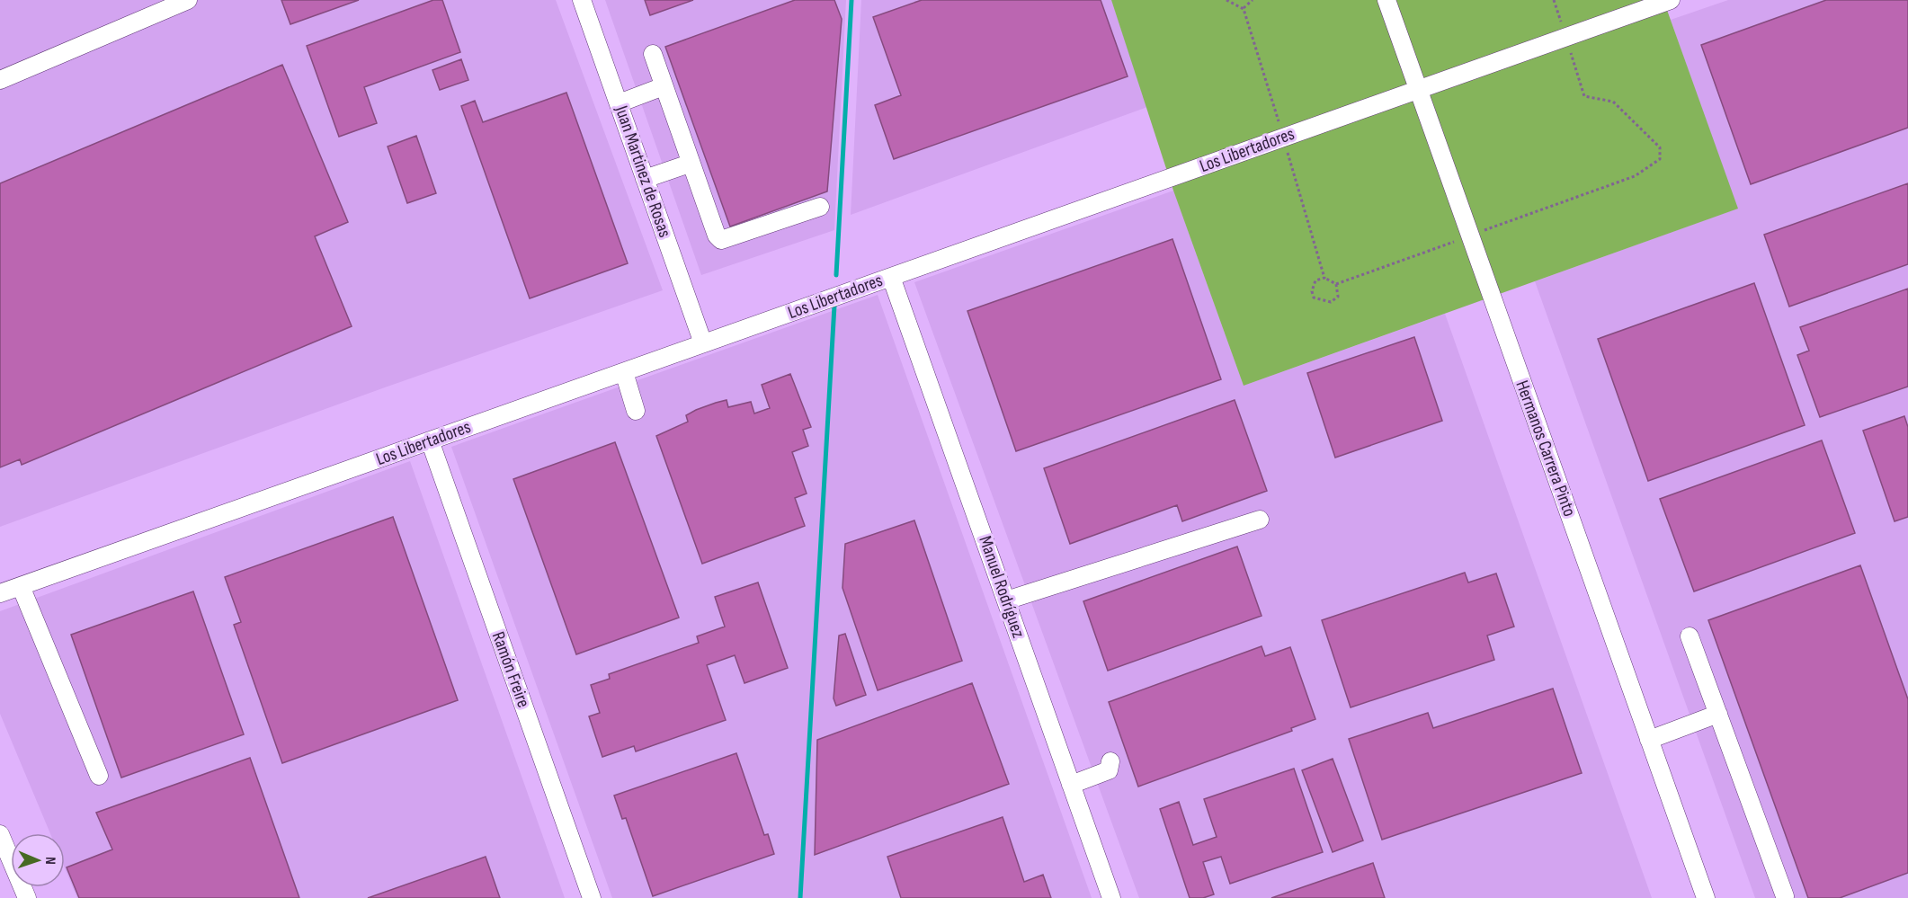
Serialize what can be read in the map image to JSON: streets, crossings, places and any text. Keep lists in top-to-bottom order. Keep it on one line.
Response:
{"streets":{"street":["Los Libertadores","Juan Martinez de Rosas","Hermanos Carrera Pinto","Manuel Rodríguez","Ramón Freire"]},"crossings":[["Los Libertadores","Juan Martinez de Rosas"],["Los Libertadores","Hermanos Carrera Pinto"],["Los Libertadores","Manuel Rodríguez"],["Los Libertadores","Ramón Freire"]],"north":"right"}
